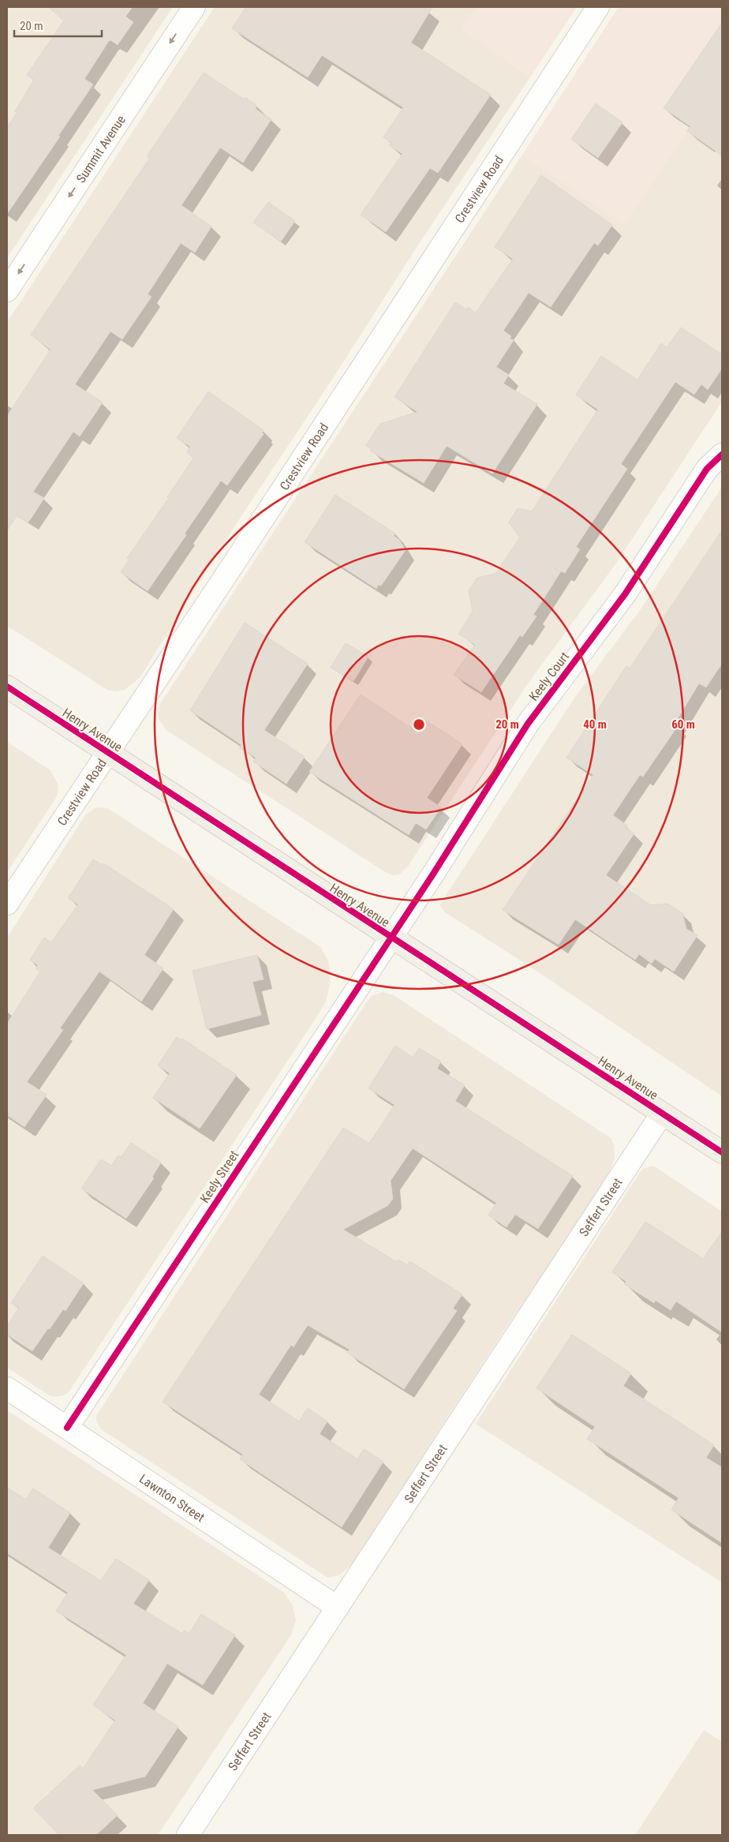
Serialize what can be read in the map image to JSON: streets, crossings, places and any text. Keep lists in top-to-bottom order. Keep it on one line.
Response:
{"streets":{"main road":["Henry Avenue"],"street":["Summit Avenue","Crestview Road","Keely Court","Keely Street","Seffert Street","Lawnton Street"]},"crossings":[["Crestview Road","Henry Avenue"],["Keely Court","Henry Avenue"],["Keely Court","Keely Street"],["Henry Avenue","Keely Street"],["Henry Avenue","Seffert Street"],["Keely Street","Lawnton Street"],["Seffert Street","Lawnton Street"]],"one_way":["Summit Avenue"],"scale_bar":"20 m","rings":["20 m","40 m","60 m"]}
